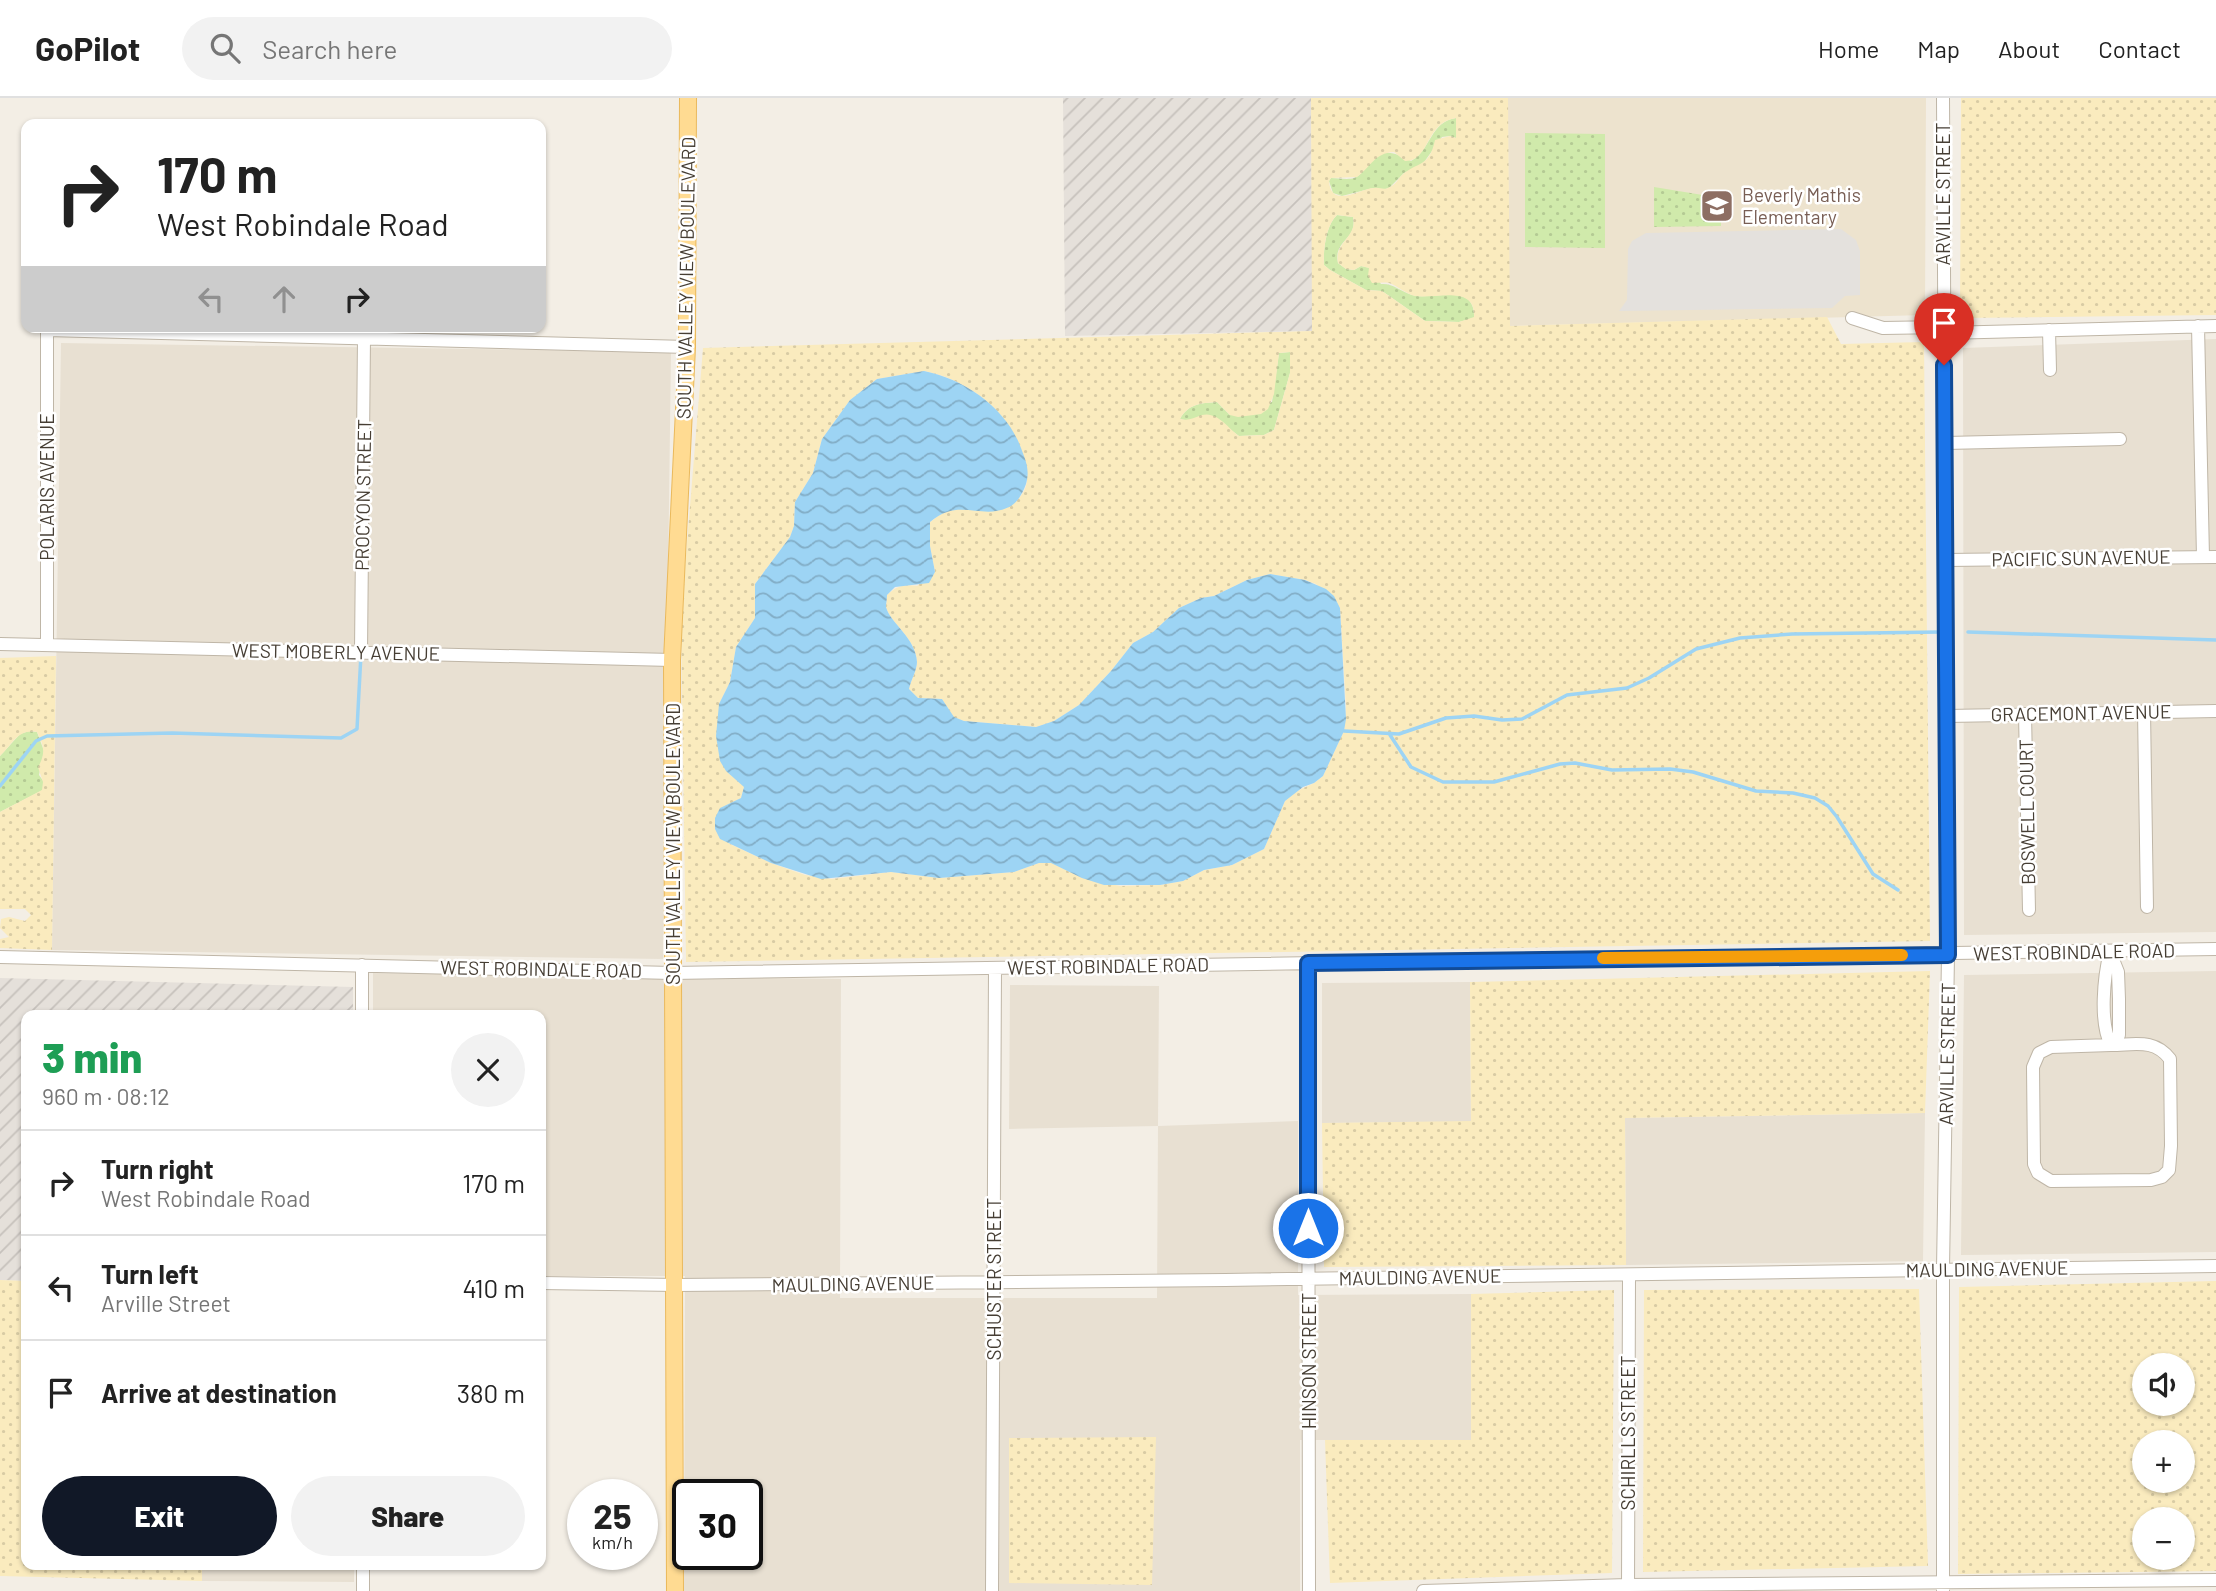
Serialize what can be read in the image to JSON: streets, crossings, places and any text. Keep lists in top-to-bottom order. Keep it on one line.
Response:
{"streets":{"main road":["SOUTH VALLEY VIEW BOULEVARD"],"street":["ARVILLE STREET","POLARIS AVENUE","PROCYON STREET","PACIFIC SUN AVENUE","WEST MOBERLY AVENUE","GRACEMONT AVENUE","BOSWELL COURT","WEST ROBINDALE ROAD","MAULDING AVENUE","SCHUSTER STREET","HINSON STREET","SCHIRLLS STREET"]},"crossings":[["ARVILLE STREET","PACIFIC SUN AVENUE"],["ARVILLE STREET","GRACEMONT AVENUE"],["ARVILLE STREET","WEST ROBINDALE ROAD"],["ARVILLE STREET","MAULDING AVENUE"],["SOUTH VALLEY VIEW BOULEVARD","WEST MOBERLY AVENUE"],["SOUTH VALLEY VIEW BOULEVARD","WEST ROBINDALE ROAD"],["SOUTH VALLEY VIEW BOULEVARD","MAULDING AVENUE"],["POLARIS AVENUE","PROCYON STREET"],["POLARIS AVENUE","WEST MOBERLY AVENUE"],["PROCYON STREET","WEST MOBERLY AVENUE"],["GRACEMONT AVENUE","BOSWELL COURT"],["WEST ROBINDALE ROAD","SCHUSTER STREET"],["WEST ROBINDALE ROAD","HINSON STREET"],["MAULDING AVENUE","SCHUSTER STREET"],["MAULDING AVENUE","HINSON STREET"],["MAULDING AVENUE","SCHIRLLS STREET"]],"places":{"school or university":["Beverly Mathis Elementary"]},"page":{"header":"GoPilot","search":"Search here","nav":["Home","Map","About","Contact"],"turn":["170 m","West Robindale Road"],"heading":["3 min","960 m · 08:12"],"list":[{"name":"Turn right","note":"West Robindale Road","value":"170 m"},{"name":"Turn left","note":"Arville Street","value":"410 m"},{"name":"Arrive at destination","value":"380 m"}],"map_buttons":["+","−"],"buttons":["Exit","Share"],"speed":"25 km/h","limit":"30"}}
